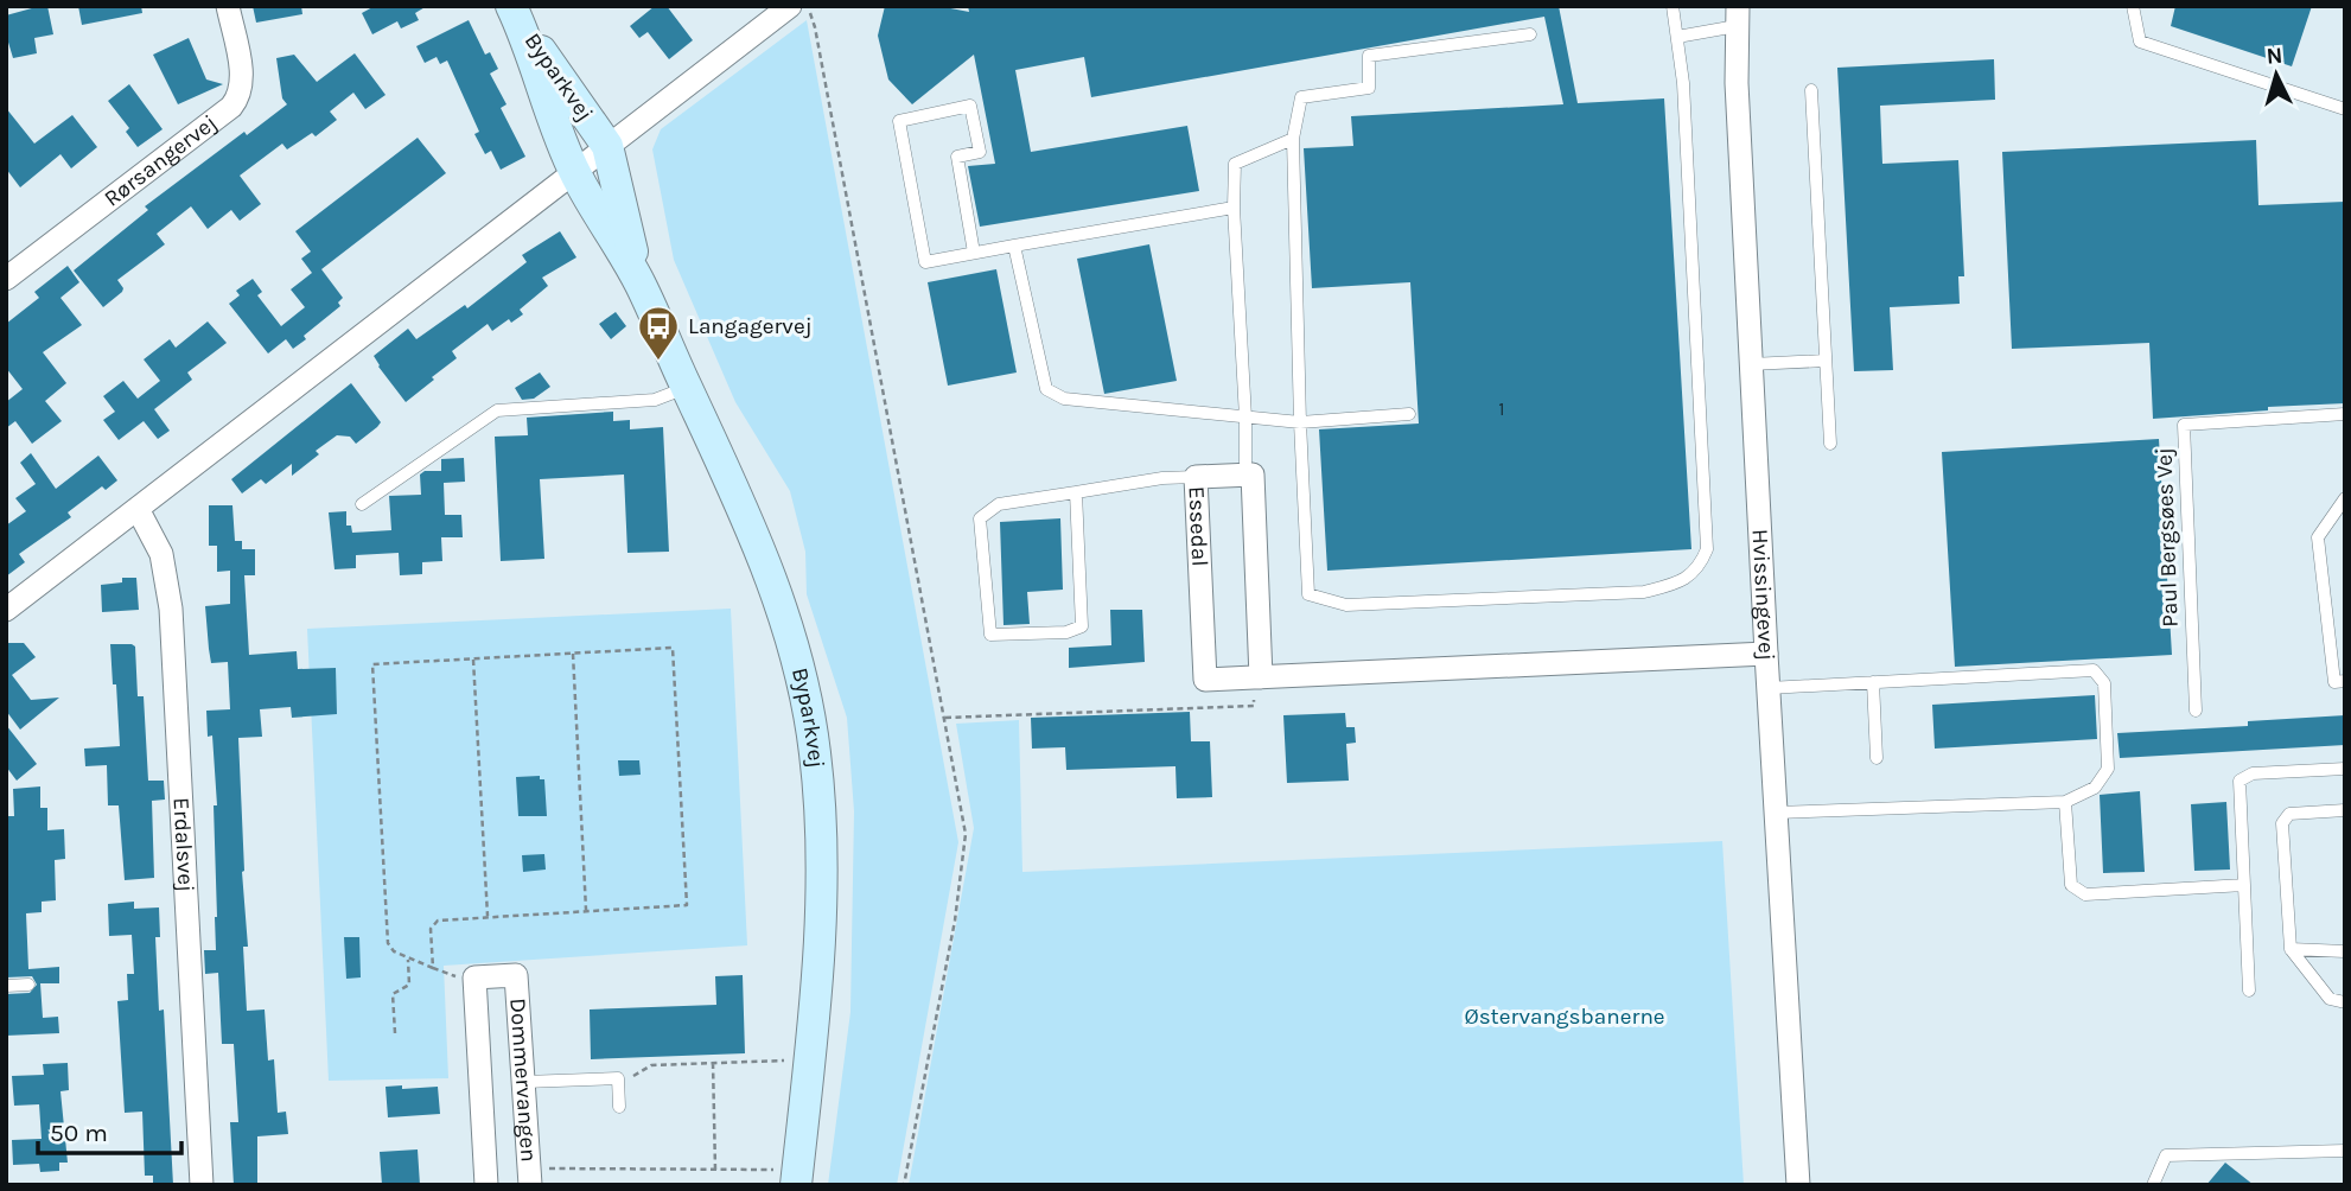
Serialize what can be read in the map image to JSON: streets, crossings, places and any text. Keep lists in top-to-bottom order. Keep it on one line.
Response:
{"streets":{"street":["Byparkvej","Rørsangervej","Essedal","Hvissingevej","Erdalsvej","Dommervangen"],"lane":["Paul Bergsøes Vej"]},"crossings":[["Essedal","Hvissingevej"]],"parks":["Østervangsbanerne"],"places":{"bus stop":["Langagervej"]},"house_numbers":["1"],"scale_bar":"50 m","north":"top"}
